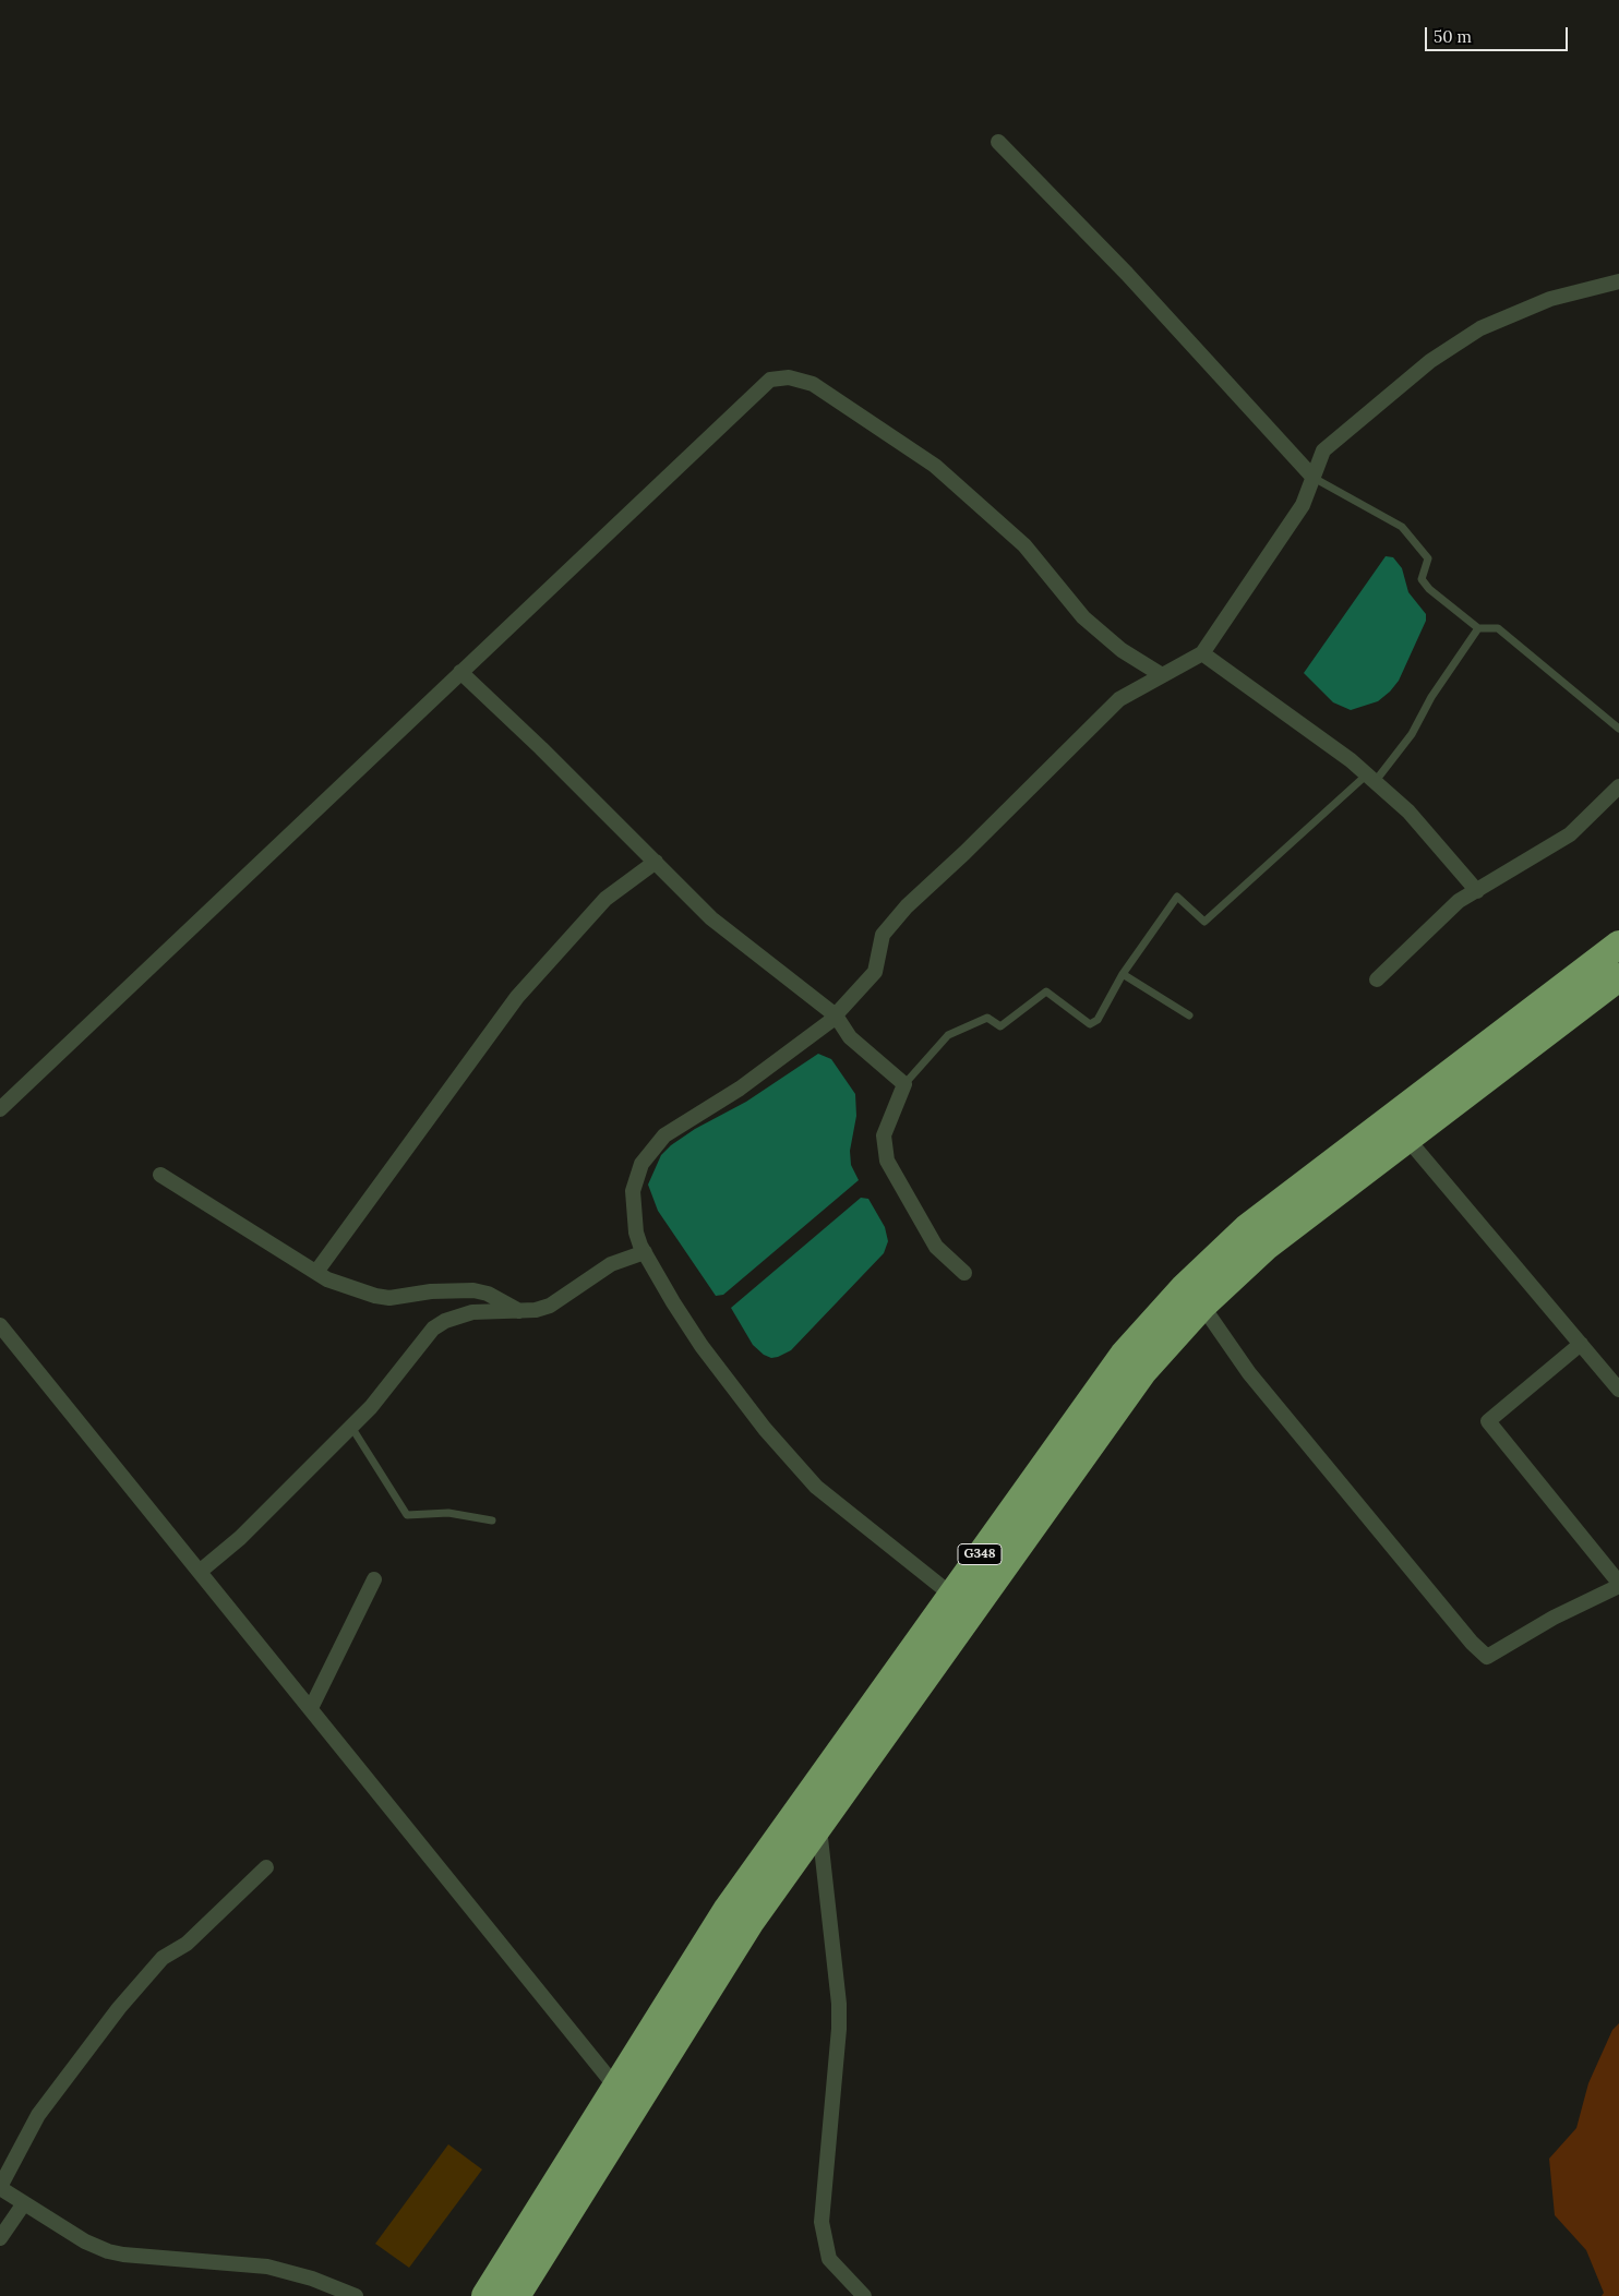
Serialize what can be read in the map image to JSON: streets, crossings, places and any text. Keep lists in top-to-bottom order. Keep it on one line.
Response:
{"streets":{"highway":["G348"]},"scale_bar":"50 m"}
